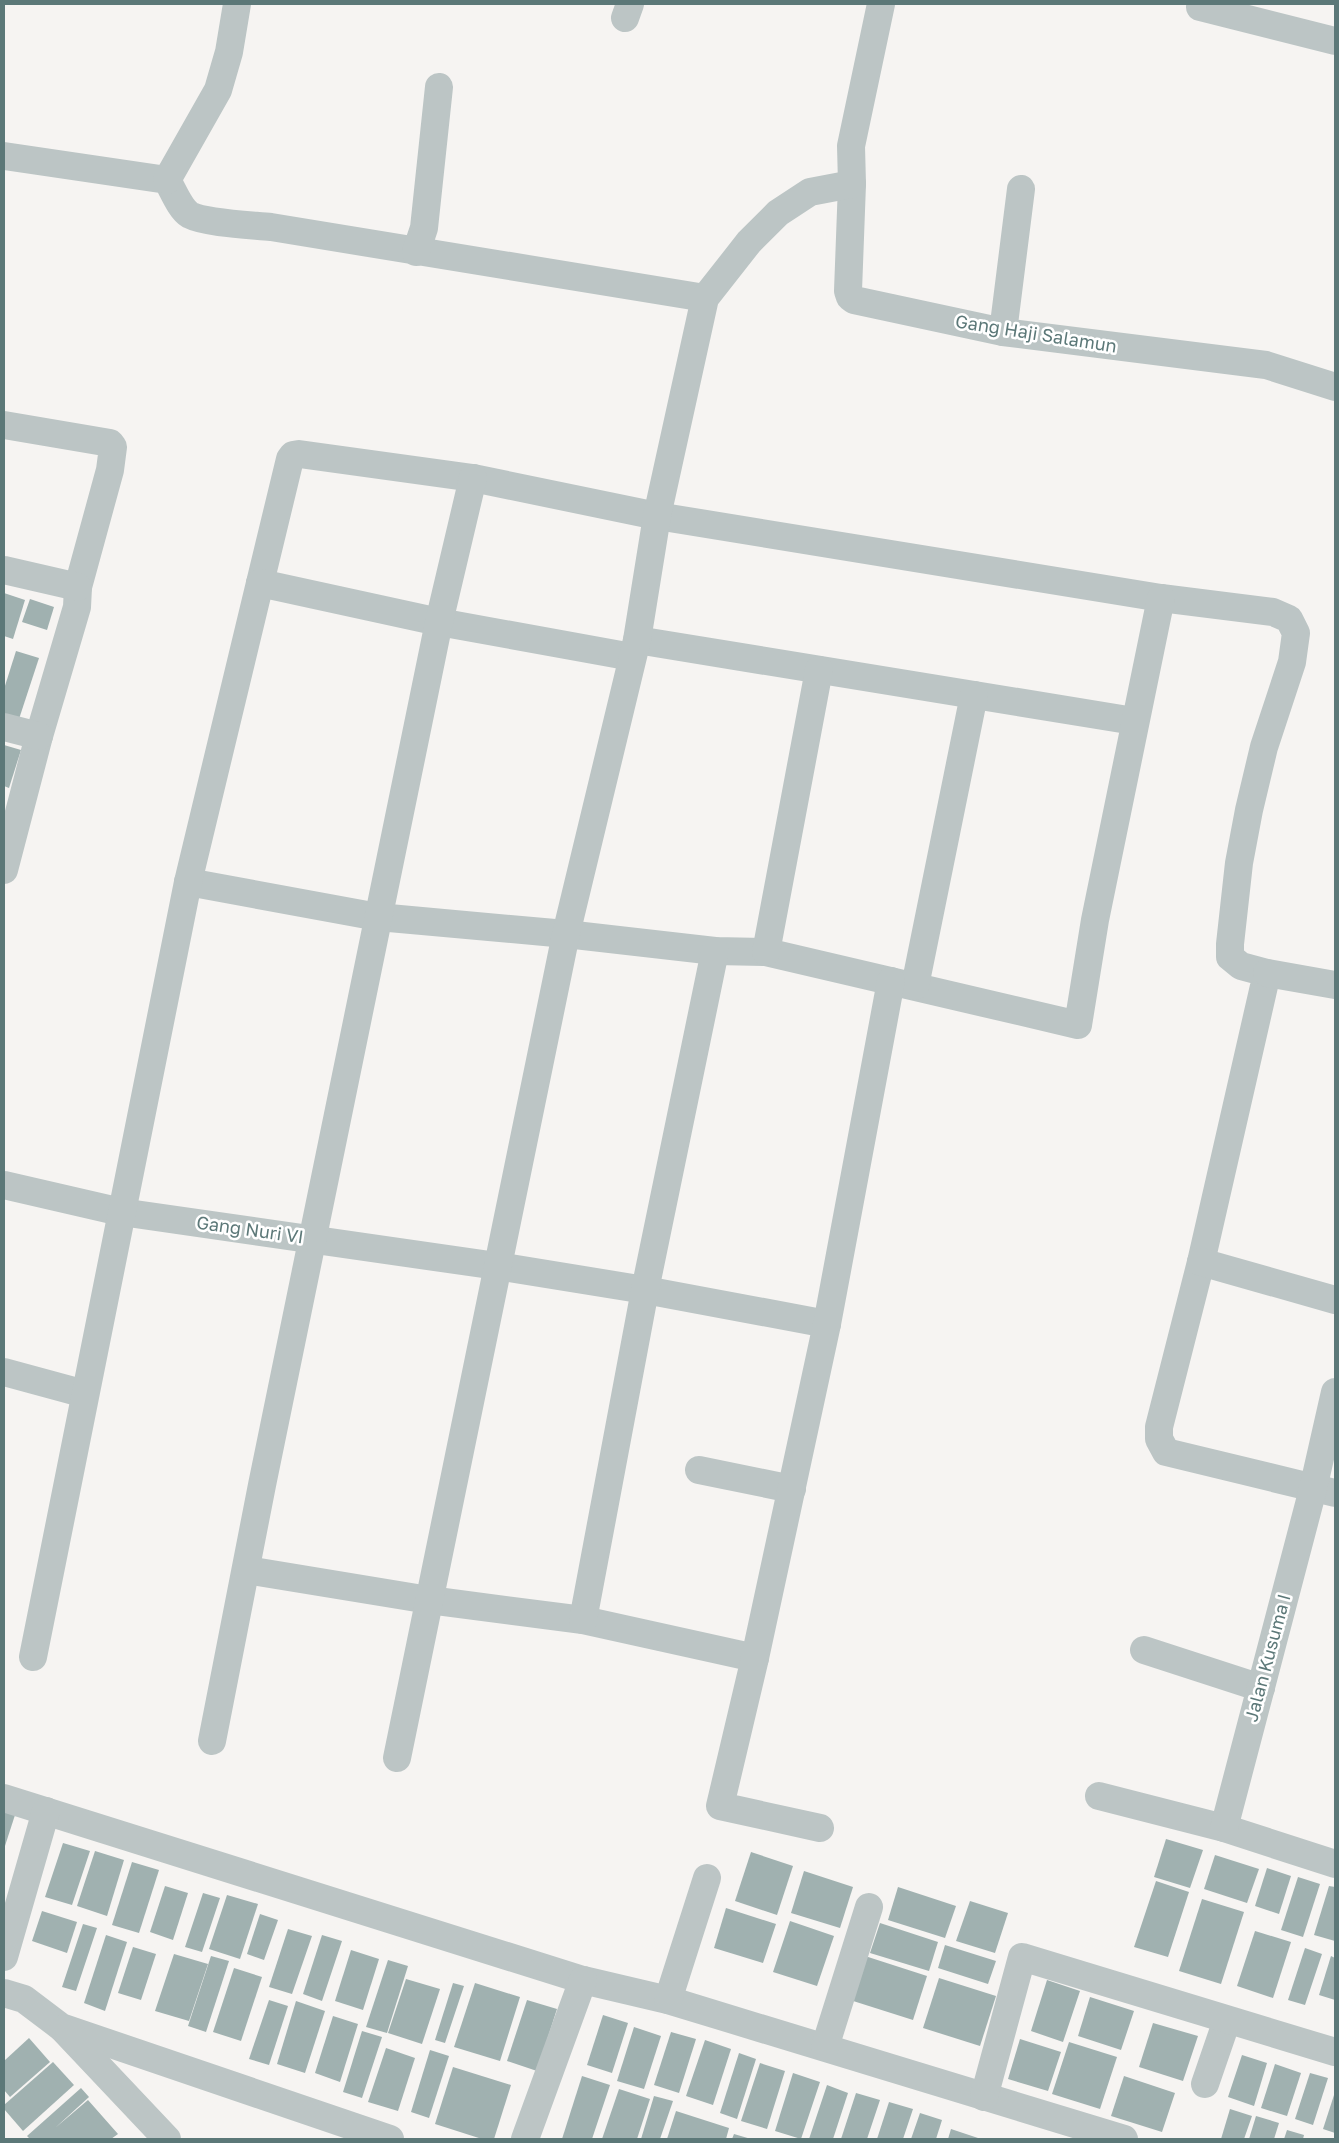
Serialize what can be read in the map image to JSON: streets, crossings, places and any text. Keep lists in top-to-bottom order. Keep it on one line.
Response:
{"streets":{"street":["Gang Haji Salamun","Gang Nuri VI","Jalan Kusuma I"]}}
